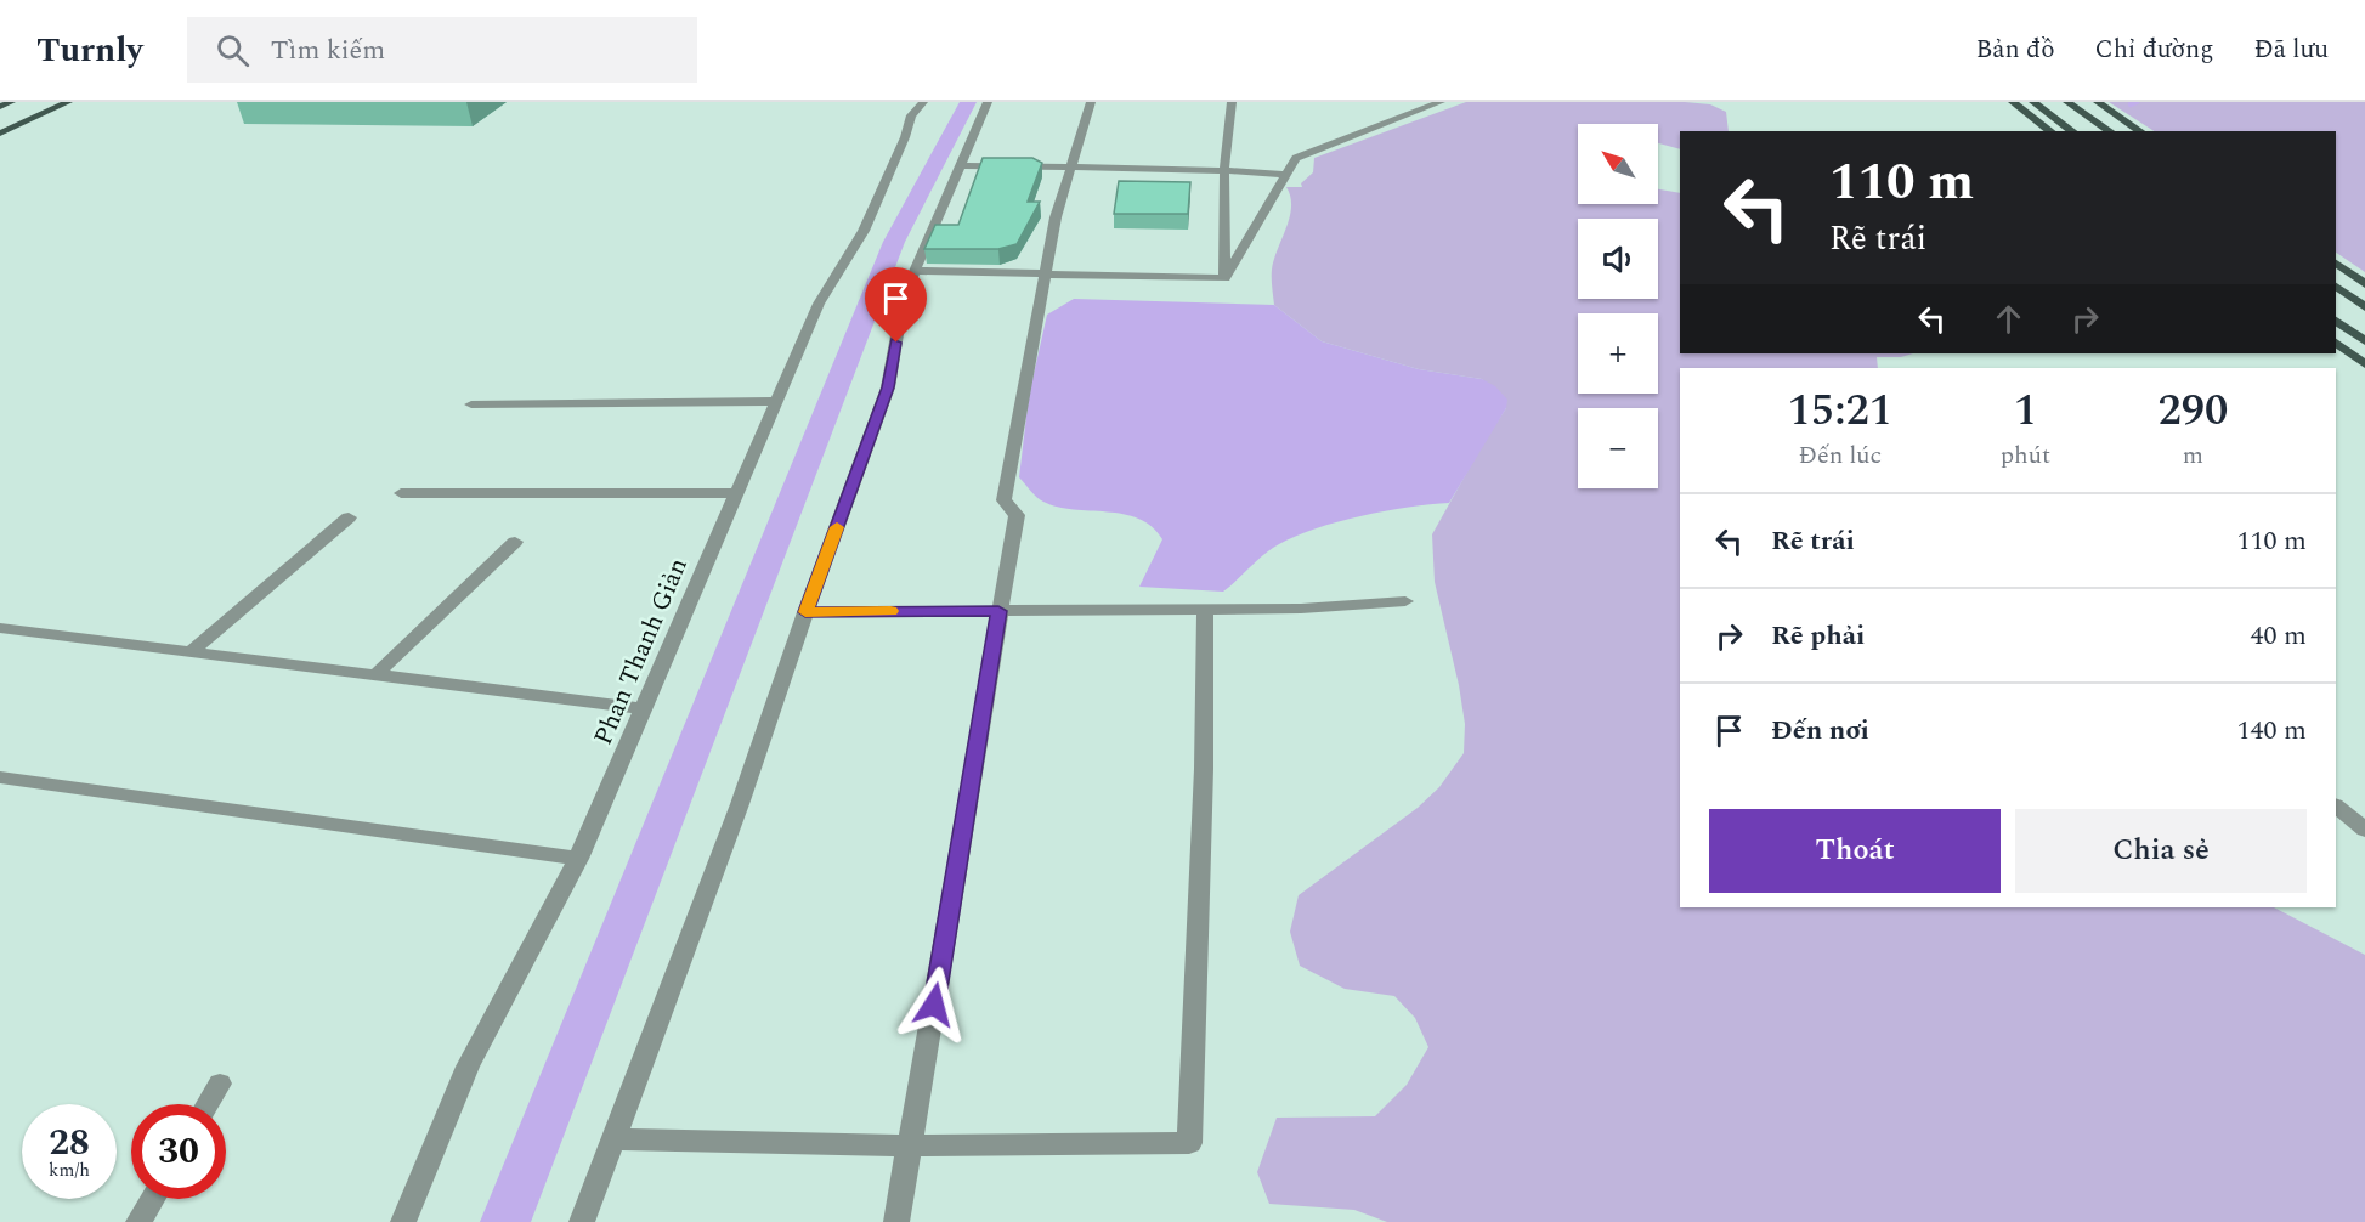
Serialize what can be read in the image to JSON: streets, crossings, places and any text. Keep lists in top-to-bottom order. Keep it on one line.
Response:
{"streets":{"street":["Phan Thanh Giản"]},"north":"top left","page":{"header":"Turnly","search":"Tìm kiếm","nav":["Bản đồ","Chỉ đường","Đã lưu"],"map_buttons":["+","−"],"turn":["110 m","Rẽ trái"],"eta":["15:21","Đến lúc","1","phút","290","m"],"list":[{"name":"Rẽ trái","value":"110 m"},{"name":"Rẽ phải","value":"40 m"},{"name":"Đến nơi","value":"140 m"}],"buttons":["Thoát","Chia sẻ"],"speed":"28 km/h","limit":"30"}}
